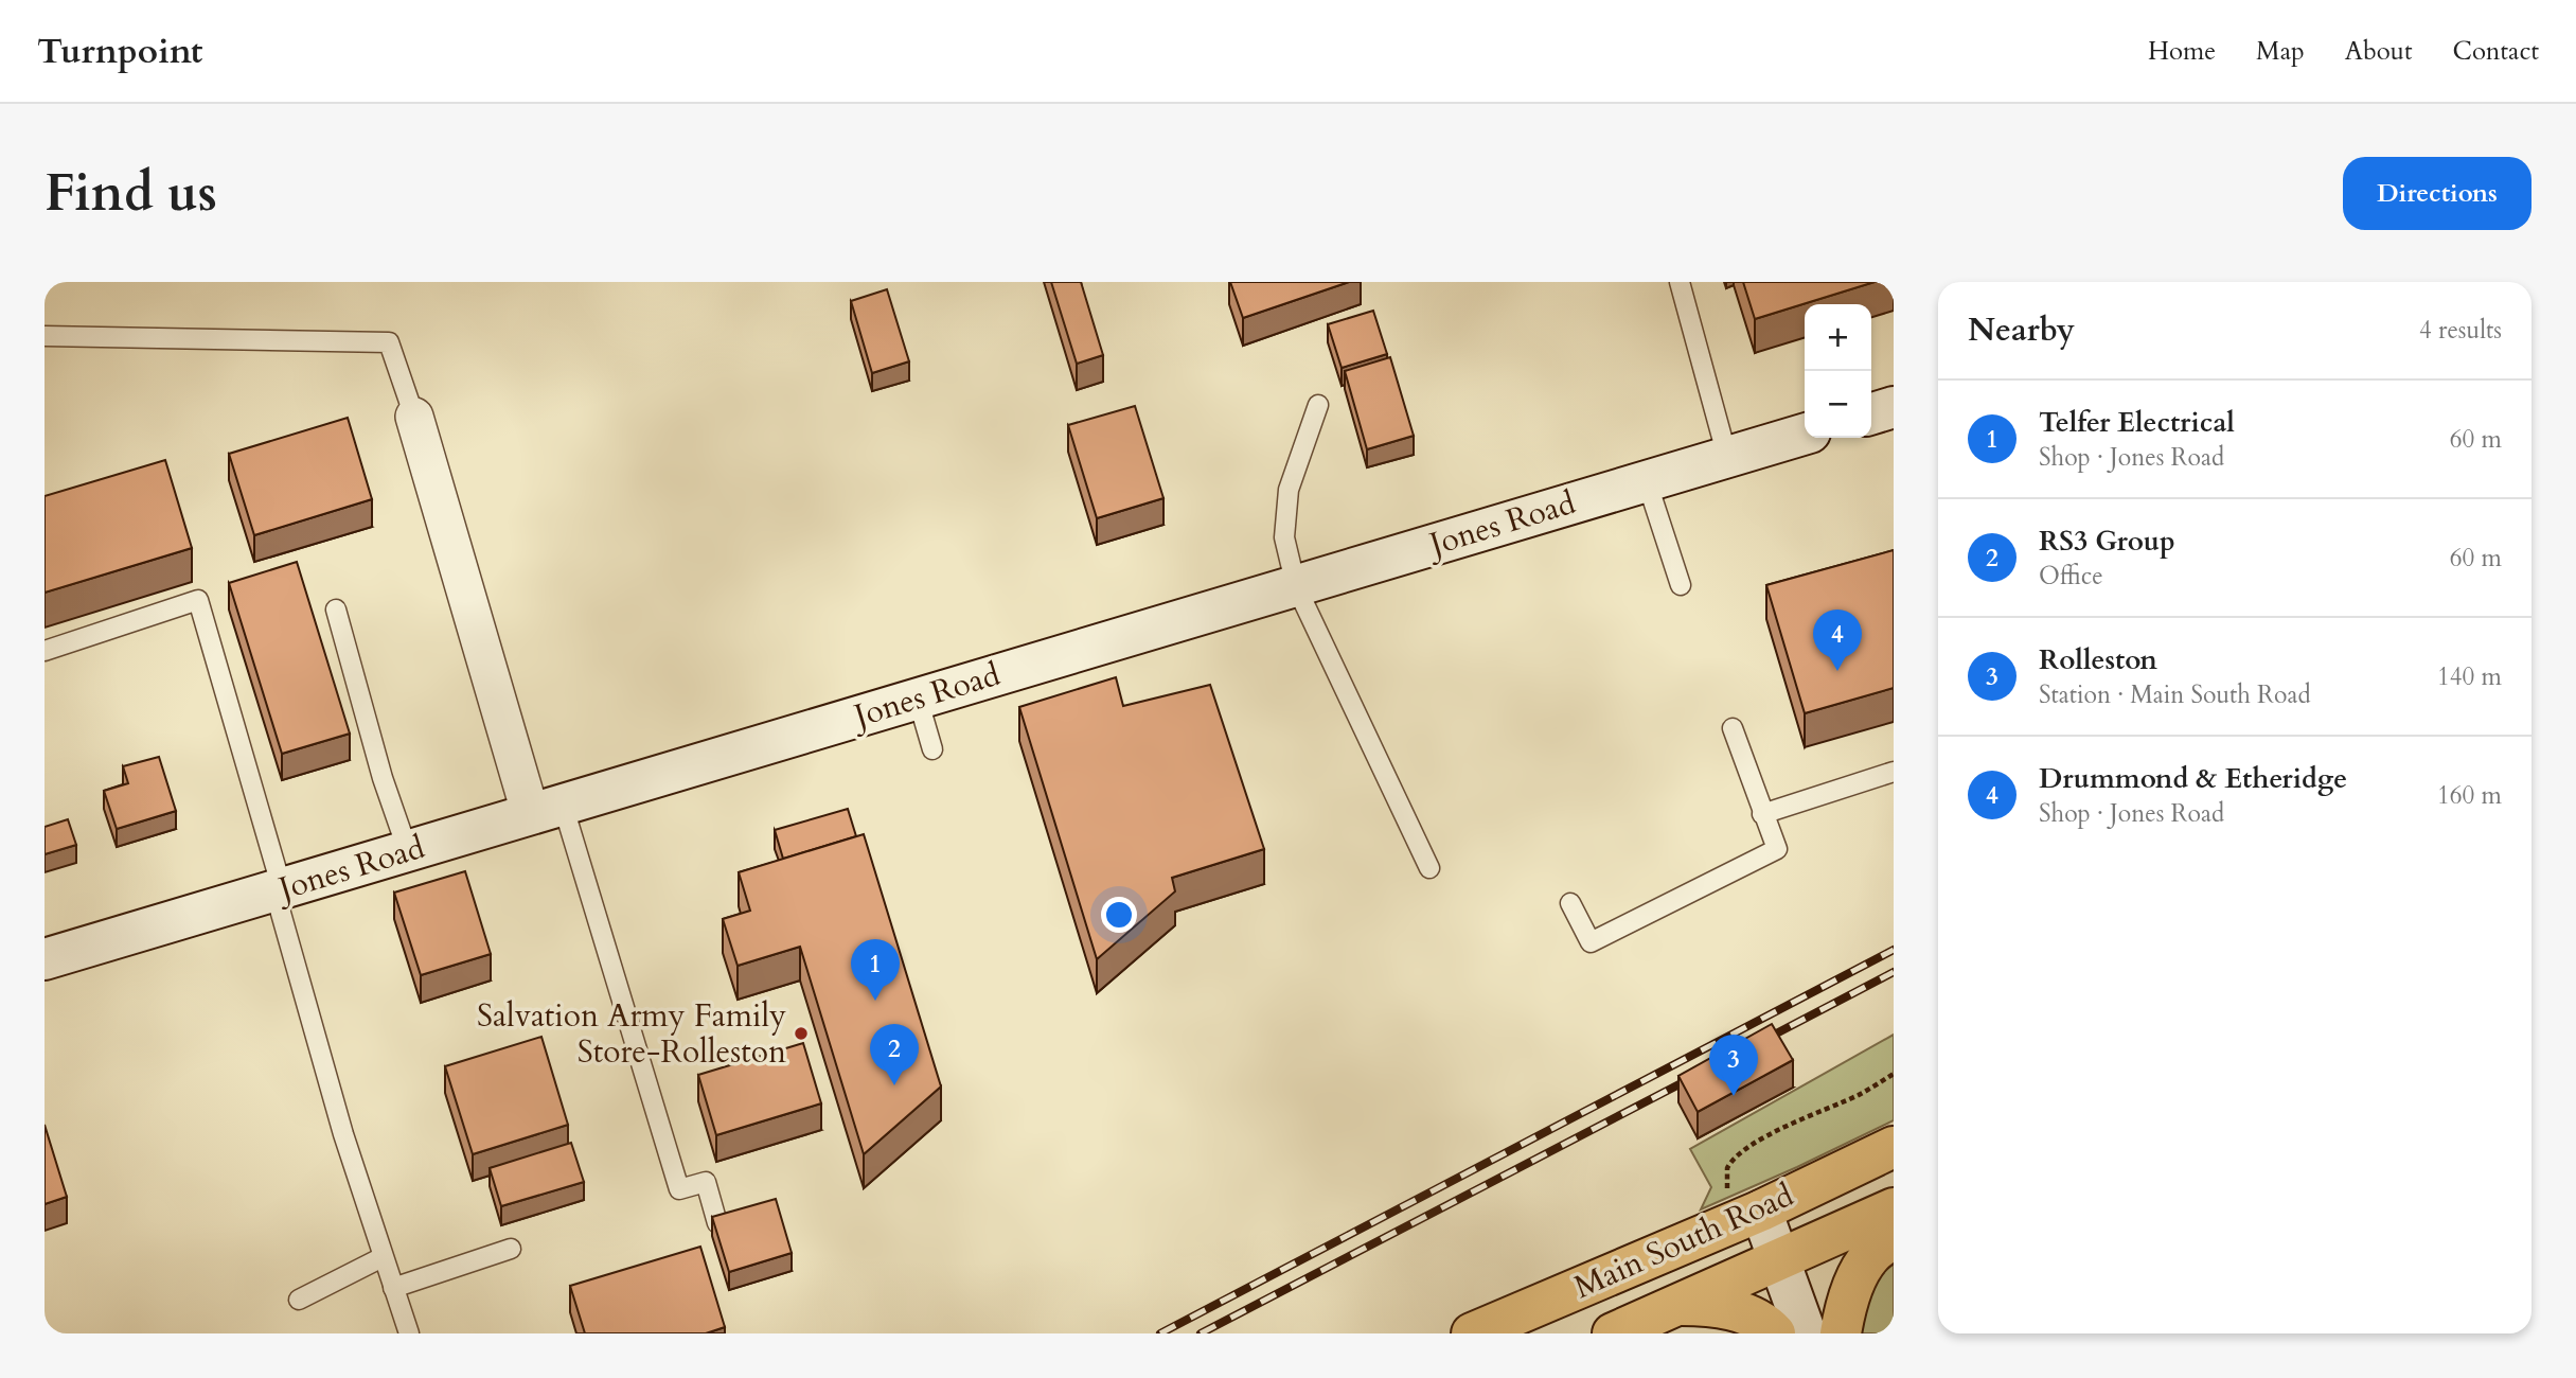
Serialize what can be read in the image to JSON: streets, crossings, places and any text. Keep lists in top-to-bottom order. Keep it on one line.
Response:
{"streets":{"highway":["Main South Road"],"main road":["Jones Road"]},"places":["Salvation Army Family Store-Rolleston"],"page":{"header":"Turnpoint","nav":["Home","Map","About","Contact"],"buttons":"Directions","title":"Find us","heading":["Nearby","4 results"],"map_buttons":["+","−"],"list":[{"mark":"1","name":"Telfer Electrical","note":"Shop · Jones Road","value":"60 m"},{"mark":"2","name":"RS3 Group","note":"Office","value":"60 m"},{"mark":"3","name":"Rolleston","note":"Station · Main South Road","value":"140 m"},{"mark":"4","name":"Drummond & Etheridge","note":"Shop · Jones Road","value":"160 m"}],"pins":["4","1","2","3"]}}
